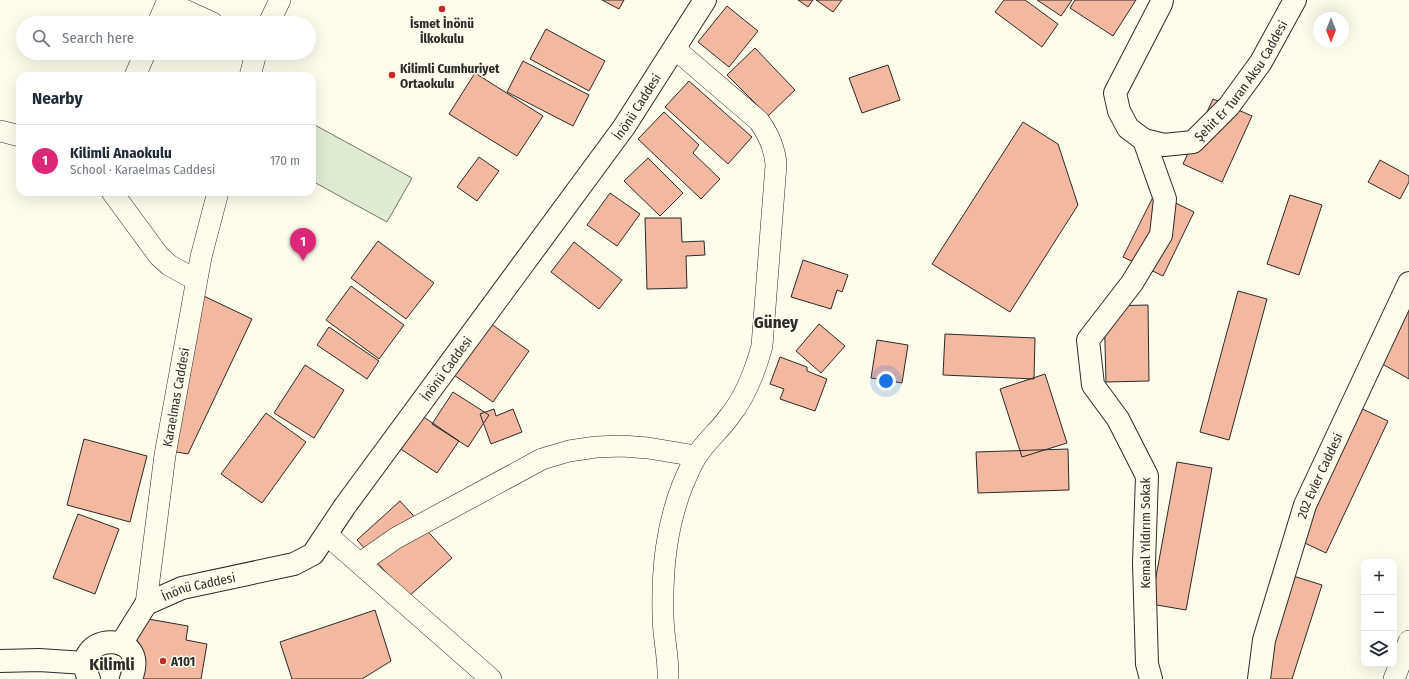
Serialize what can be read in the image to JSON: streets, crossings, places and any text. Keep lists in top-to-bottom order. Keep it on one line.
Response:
{"streets":{"main road":["Şehit Er Turan Aksu Caddesi","İnönü Caddesi","202 Evler Caddesi","Kemal Yıldırım Sokak"],"street":["Karaelmas Caddesi"]},"crossings":[["Şehit Er Turan Aksu Caddesi","Kemal Yıldırım Sokak"],["İnönü Caddesi","Karaelmas Caddesi"]],"districts":["Güney","Kilimli"],"places":["İsmet İnönü İlkokulu","Kilimli Cumhuriyet Ortaokulu","A101"],"north":"bottom","page":{"search":"Search here","heading":"Nearby","list":[{"mark":"1","name":"Kilimli Anaokulu","note":"School · Karaelmas Caddesi","value":"170 m"}],"pins":"1","map_buttons":["+","−"]}}
